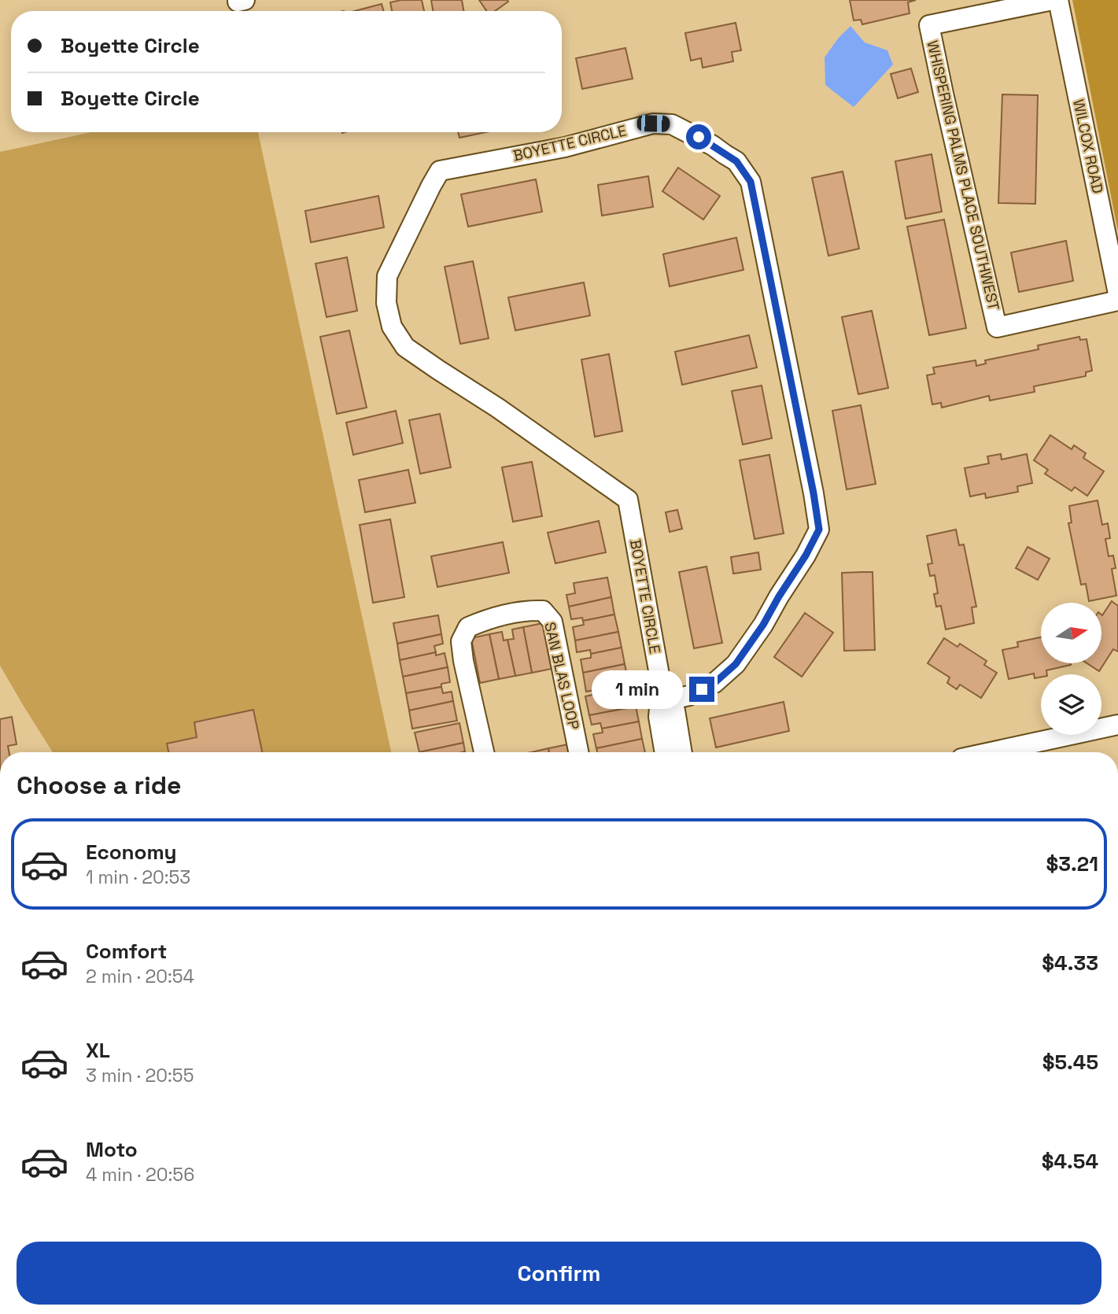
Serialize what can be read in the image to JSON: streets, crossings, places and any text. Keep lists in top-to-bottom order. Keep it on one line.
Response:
{"streets":{"street":["BOYETTE CIRCLE","WILCOX ROAD","WHISPERING PALMS PLACE SOUTHWEST","SAN BLAS LOOP"]},"north":"right","page":{"banner":["Boyette Circle","Boyette Circle"],"bubble":"1 min","heading":"Choose a ride","list":[{"name":"Economy","note":"1 min · 20:53","value":"$3.21"},{"name":"Comfort","note":"2 min · 20:54","value":"$4.33"},{"name":"XL","note":"3 min · 20:55","value":"$5.45"},{"name":"Moto","note":"4 min · 20:56","value":"$4.54"}],"buttons":"Confirm"}}
